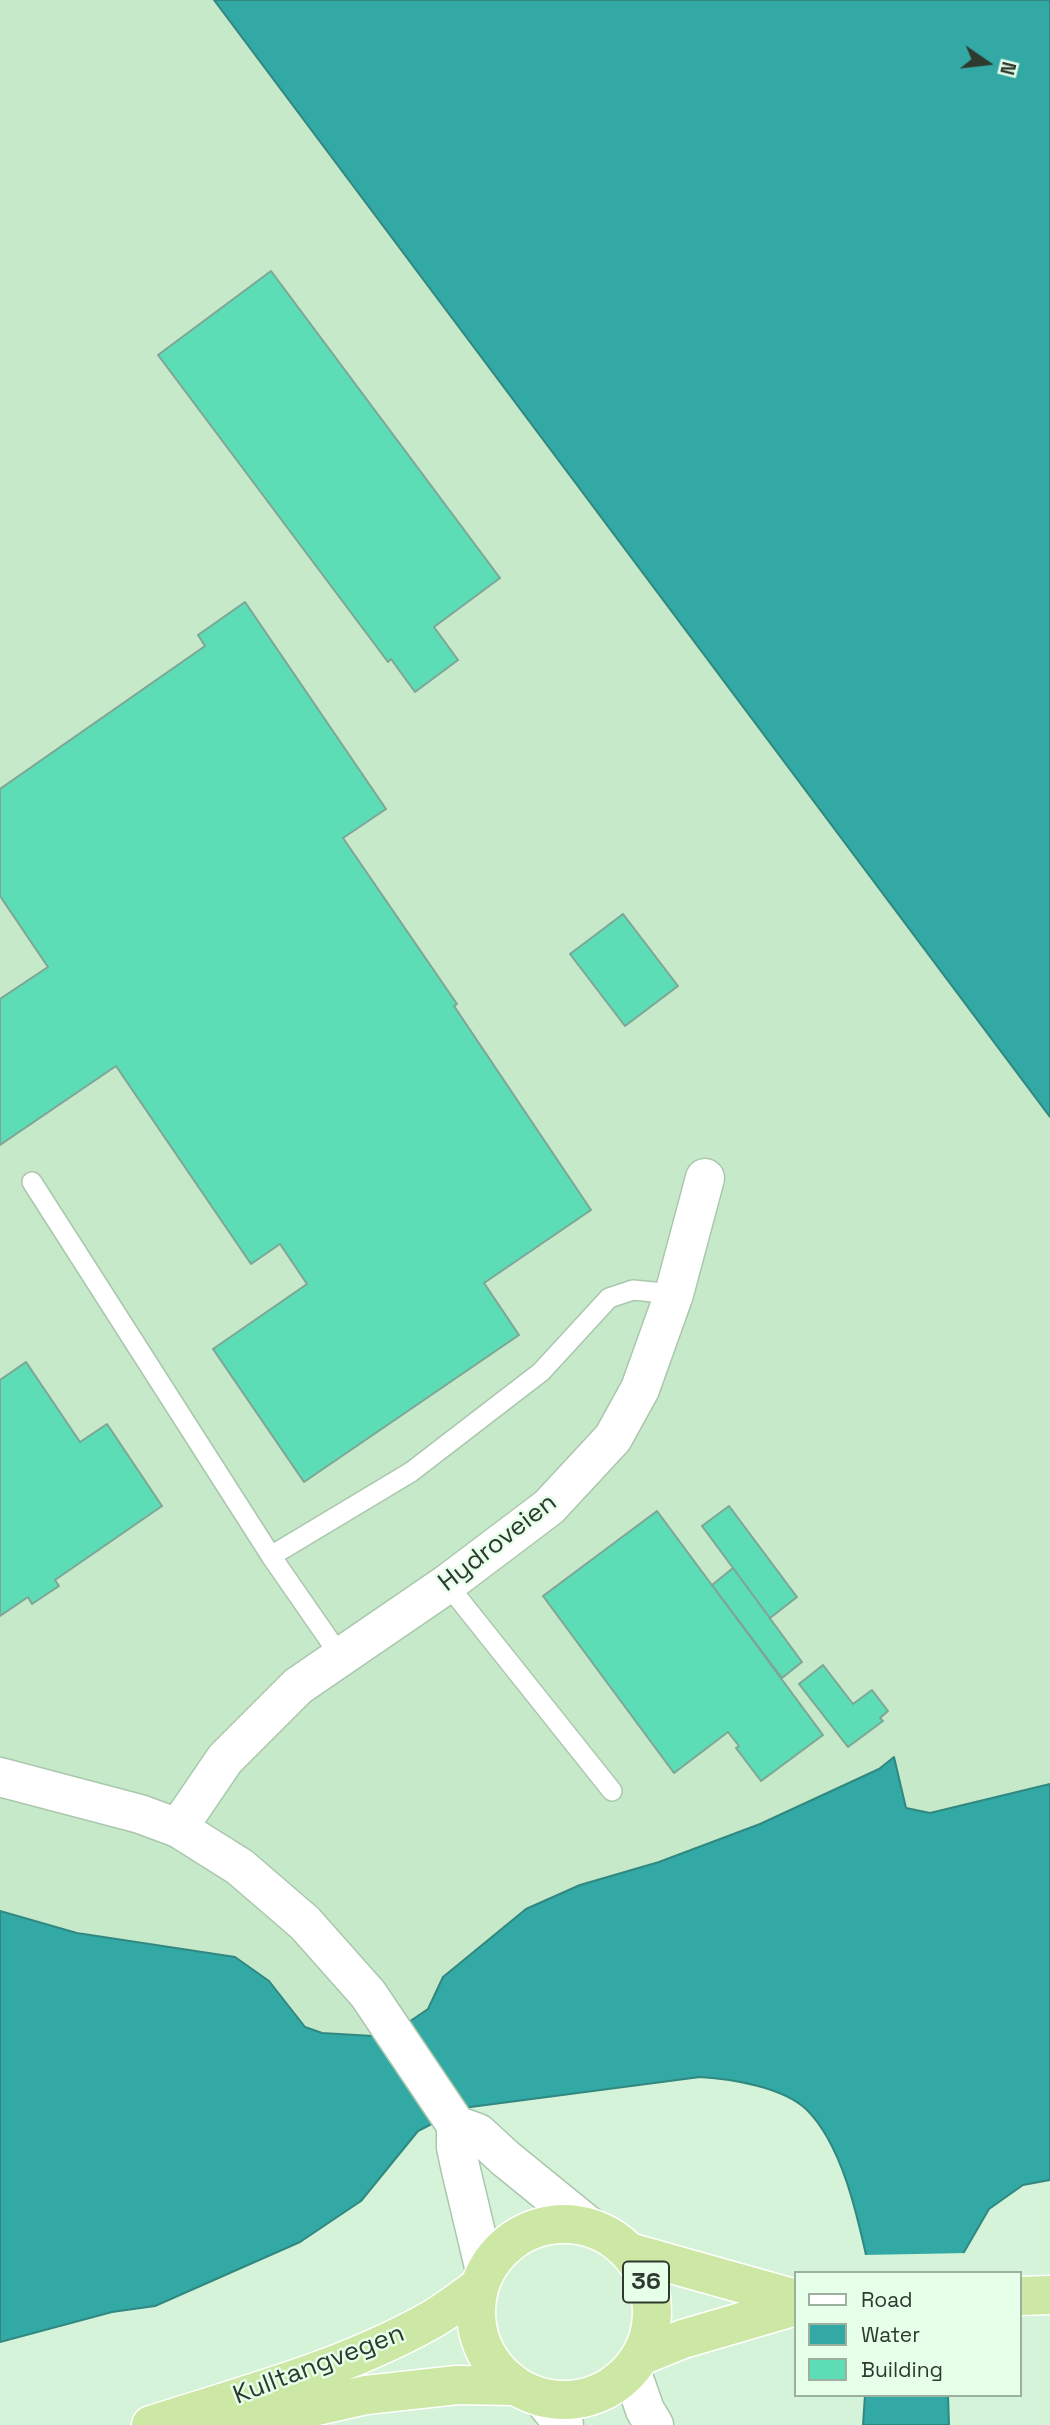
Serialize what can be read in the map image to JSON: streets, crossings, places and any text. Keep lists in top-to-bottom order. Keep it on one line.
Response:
{"streets":{"highway":["36","Kulltangvegen"],"street":["Hydroveien"]},"crossings":[["36","Kulltangvegen"]],"legend":["Road","Water","Building"],"north":"right"}
